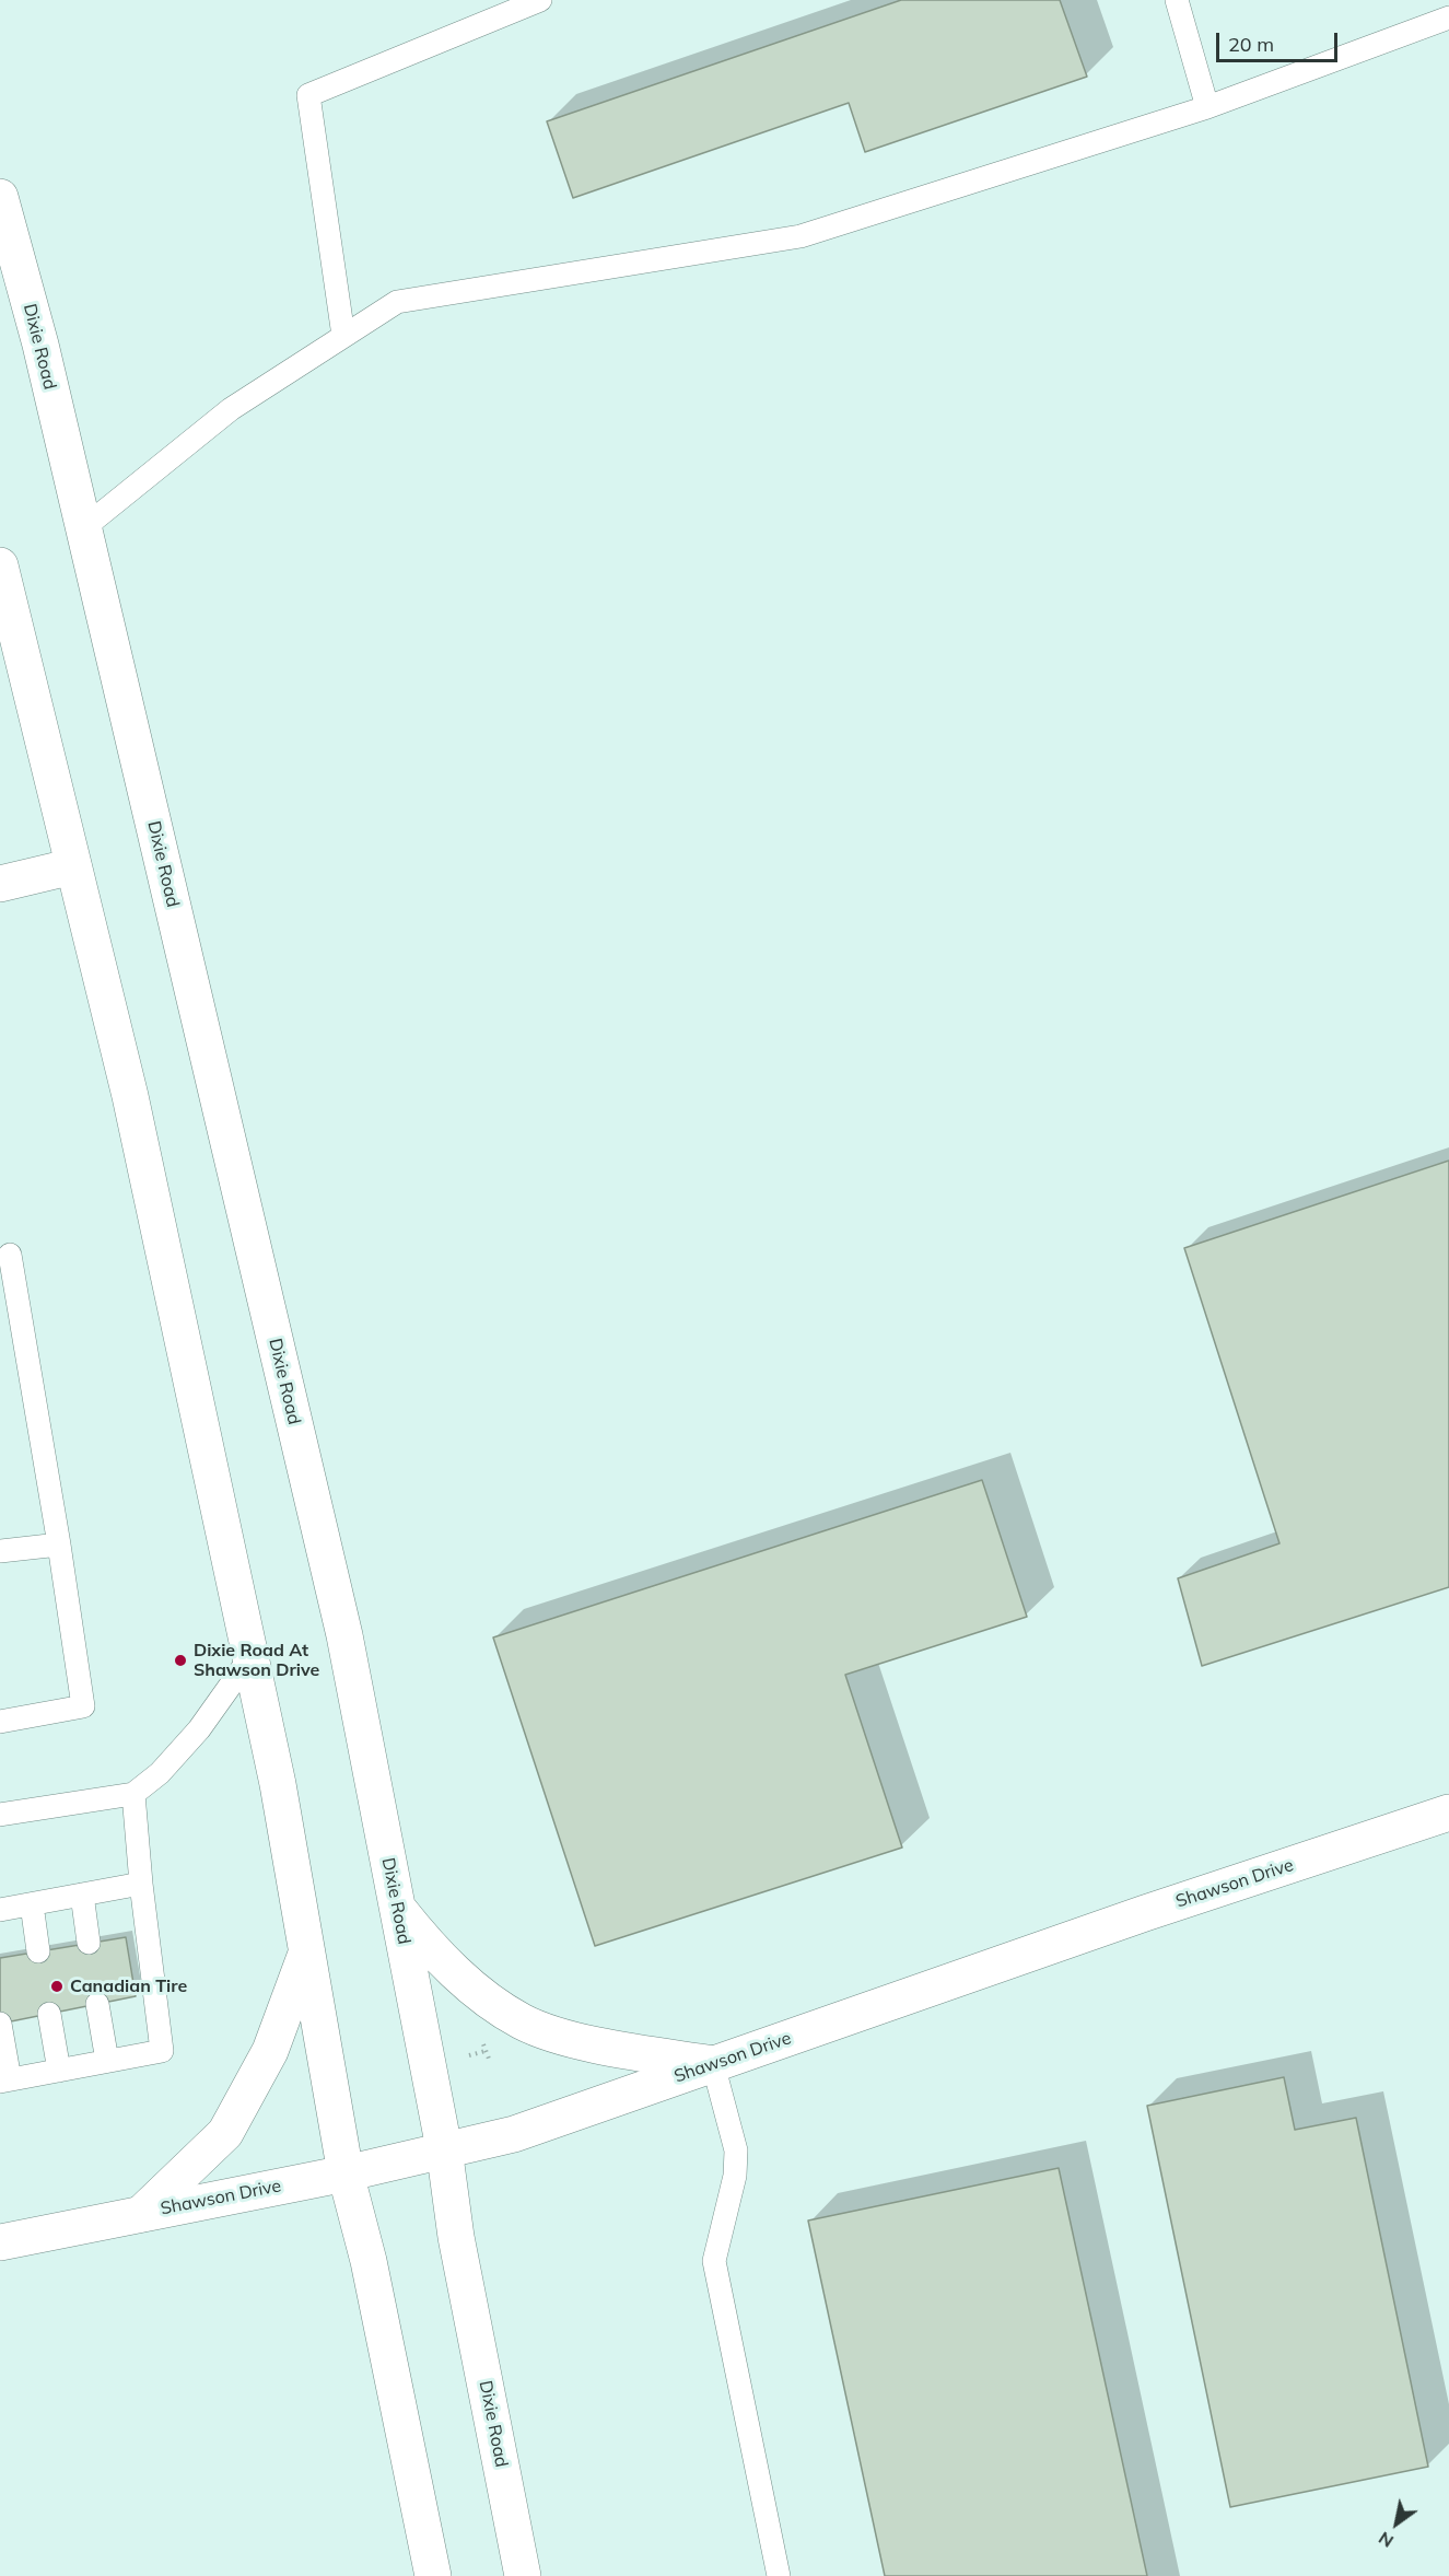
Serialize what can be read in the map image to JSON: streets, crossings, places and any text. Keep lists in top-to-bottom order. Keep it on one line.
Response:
{"streets":{"main road":["Dixie Road","Shawson Drive"]},"crossings":[["Dixie Road","Shawson Drive"]],"places":["Dixie Road At Shawson Drive","Canadian Tire"],"scale_bar":"20 m","north":"bottom left"}
